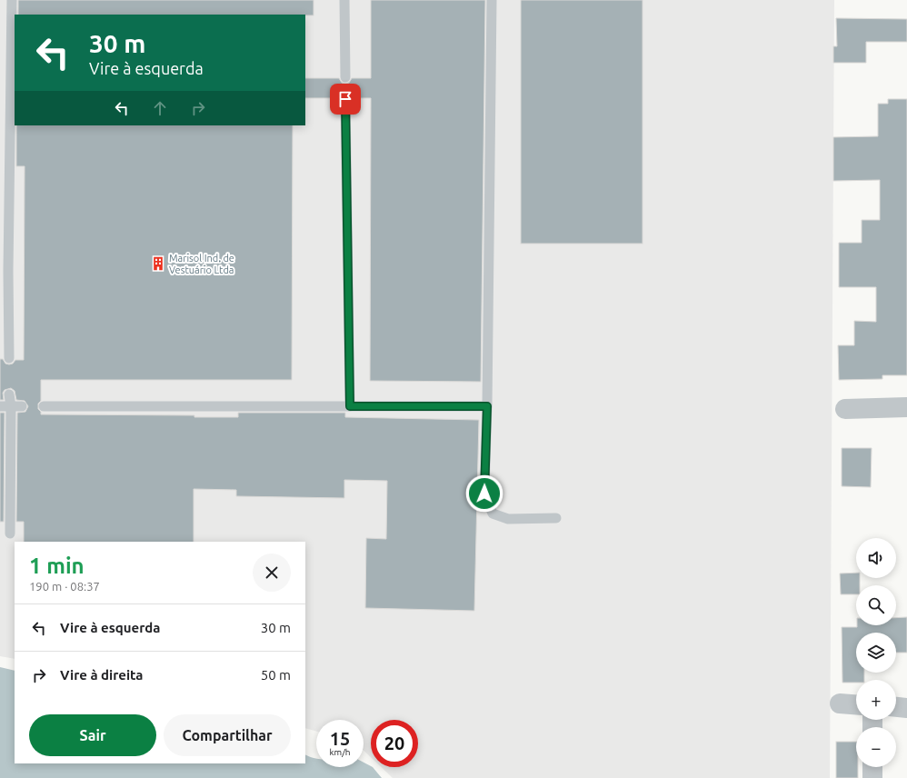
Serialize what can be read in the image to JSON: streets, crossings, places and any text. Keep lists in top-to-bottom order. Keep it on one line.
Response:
{"places":{"building":["Marisol Ind. de Vestuário Ltda"]},"page":{"turn":["30 m","Vire à esquerda"],"map_buttons":["+","−"],"heading":["1 min","190 m · 08:37"],"list":[{"name":"Vire à esquerda","value":"30 m"},{"name":"Vire à direita","value":"50 m"}],"buttons":["Sair","Compartilhar"],"speed":"15 km/h","limit":"20"}}
